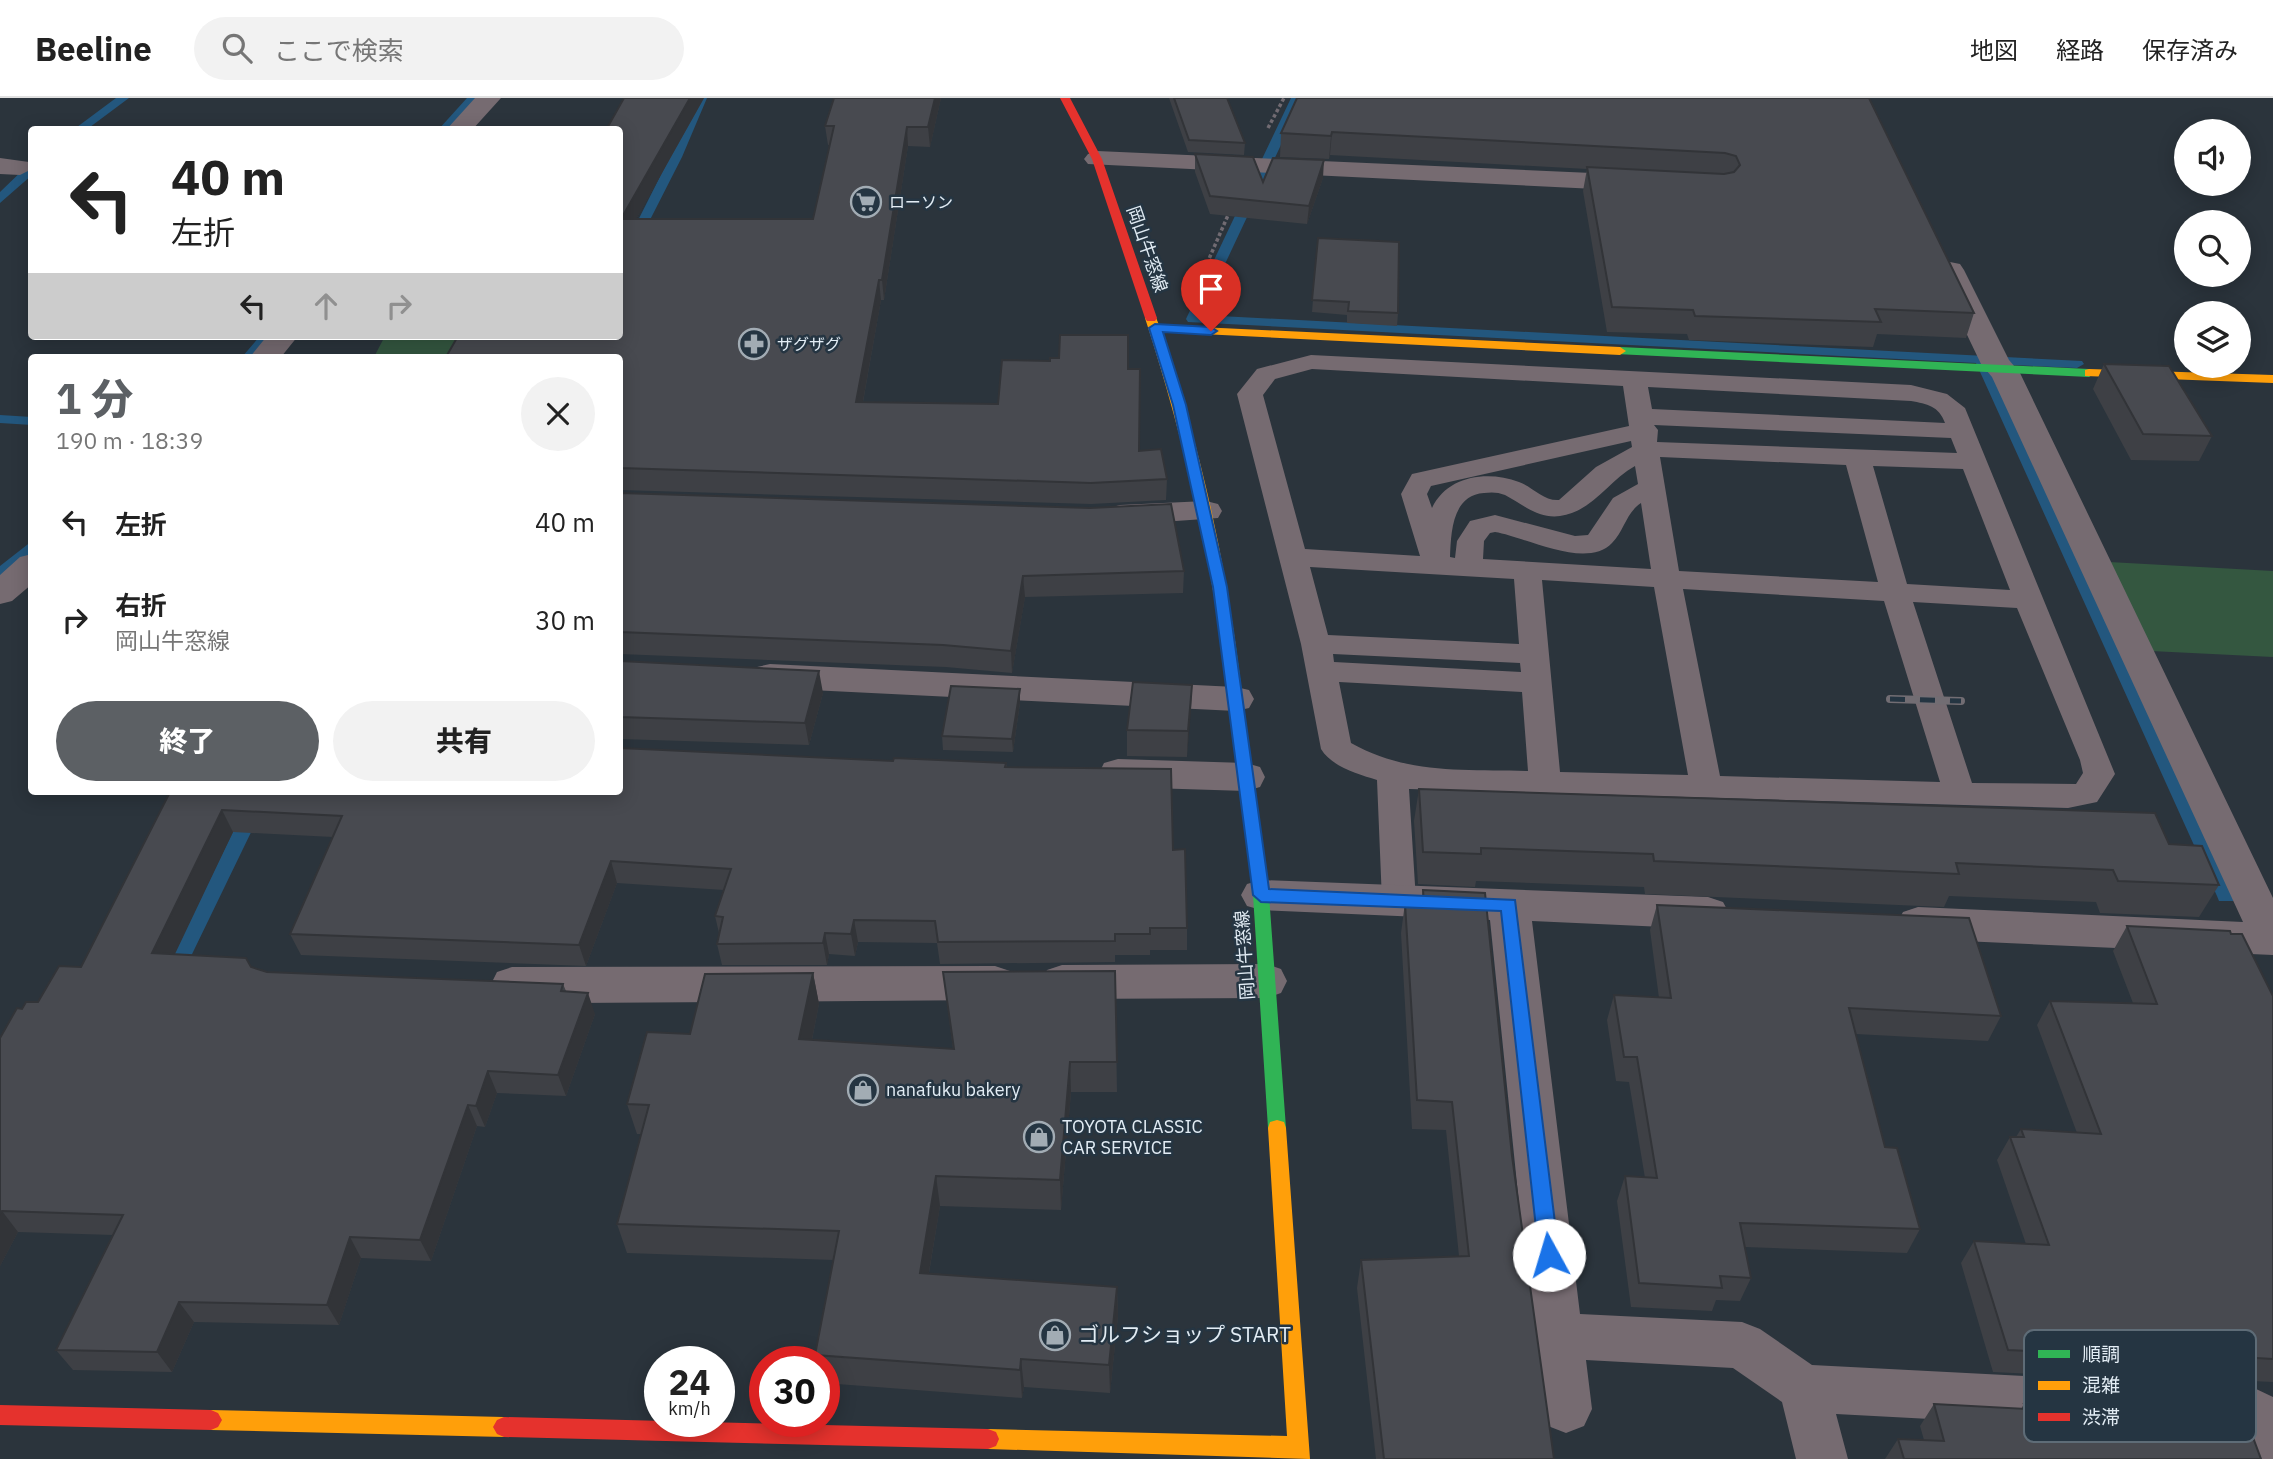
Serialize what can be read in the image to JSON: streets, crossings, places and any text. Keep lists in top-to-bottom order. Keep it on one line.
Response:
{"streets":{"street":["岡山牛窓線"]},"places":{"supermarket":["ローソン"],"pharmacy":["ザグザグ"],"shop":["nanafuku bakery","TOYOTA CLASSIC CAR SERVICE","ゴルフショップ START"]},"legend":["順調","混雑","渋滞"],"page":{"header":"Beeline","search":"ここで検索","nav":["地図","経路","保存済み"],"turn":["40 m","左折"],"heading":["1 分","190 m · 18:39"],"list":[{"name":"左折","value":"40 m"},{"name":"右折","note":"岡山牛窓線","value":"30 m"}],"buttons":["終了","共有"],"speed":"24 km/h","limit":"30"}}
